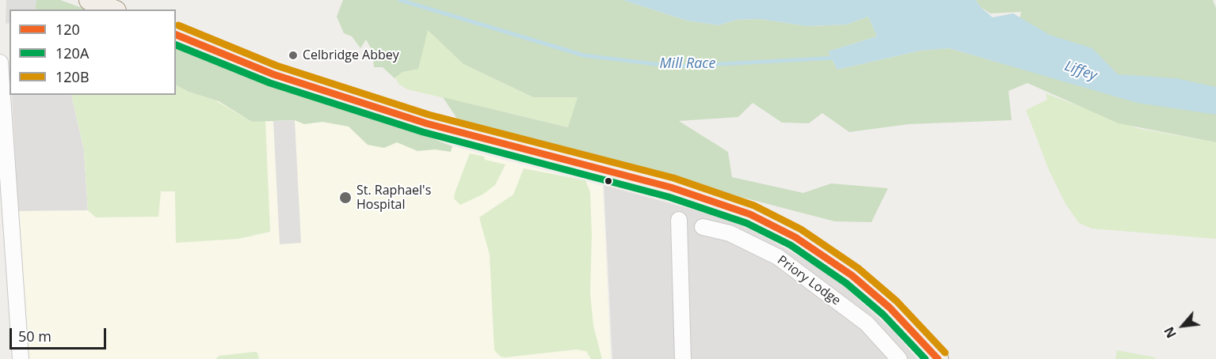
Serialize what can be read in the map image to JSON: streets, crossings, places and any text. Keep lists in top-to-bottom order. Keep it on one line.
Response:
{"streets":{"street":["Priory Lodge"]},"water":["Mill Race","Liffey"],"places":["Celbridge Abbey","St. Raphael's Hospital"],"lines":["transit line 120B","transit line 120","transit line 120A"],"legend":["120","120A","120B"],"scale_bar":"50 m","north":"bottom left"}
